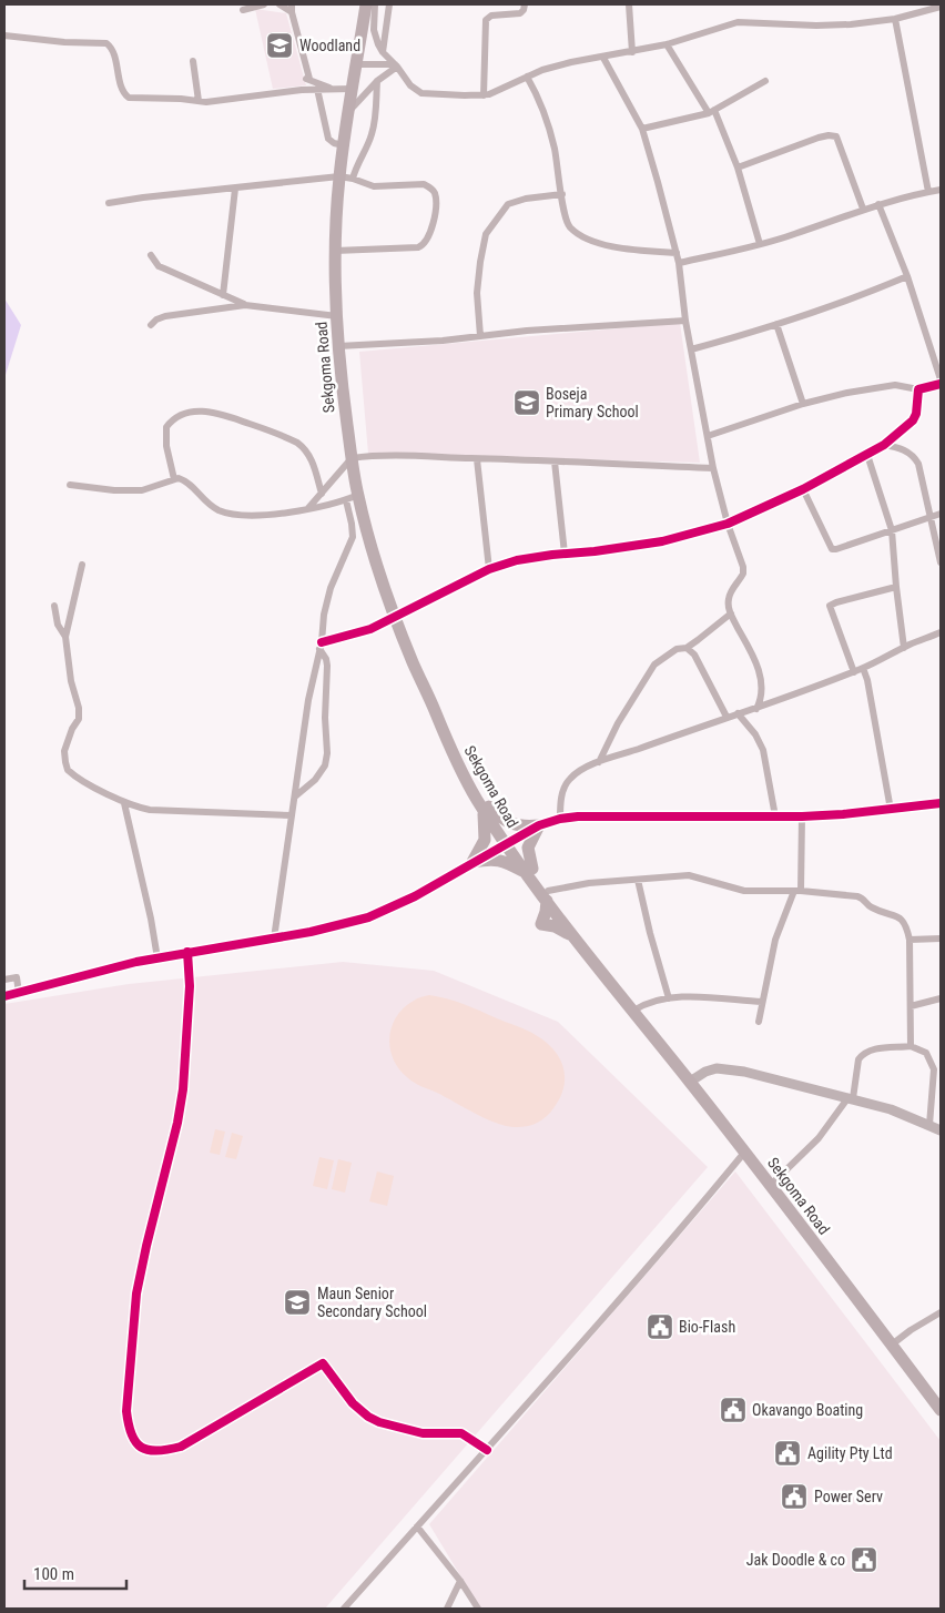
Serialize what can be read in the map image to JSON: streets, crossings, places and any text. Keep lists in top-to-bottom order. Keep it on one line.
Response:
{"streets":{"highway":["Sekgoma Road"]},"places":{"school or university":["Woodland","Boseja Primary School","Maun Senior Secondary School"],"public building":["Bio-Flash","Okavango Boating","Agility Pty Ltd","Power Serv","Jak Doodle & co"]},"scale_bar":"100 m"}
